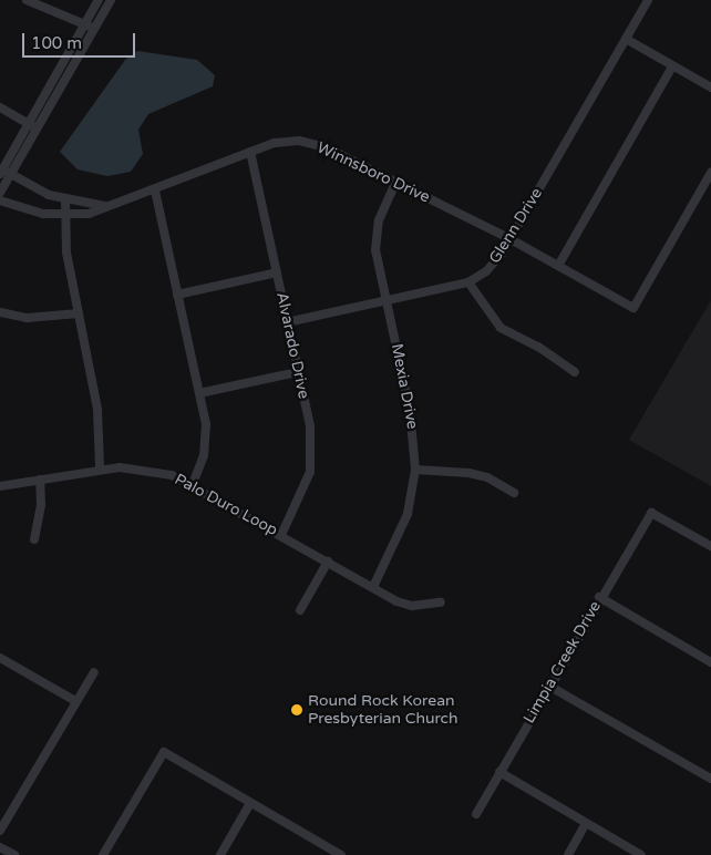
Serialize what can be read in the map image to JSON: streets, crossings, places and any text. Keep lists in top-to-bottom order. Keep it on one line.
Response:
{"streets":{"street":["Winnsboro Drive","Glenn Drive","Alvarado Drive","Mexia Drive","Palo Duro Loop","Limpia Creek Drive"]},"crossings":[["Winnsboro Drive","Glenn Drive"],["Winnsboro Drive","Alvarado Drive"],["Winnsboro Drive","Mexia Drive"],["Glenn Drive","Alvarado Drive"],["Glenn Drive","Mexia Drive"],["Alvarado Drive","Palo Duro Loop"],["Mexia Drive","Palo Duro Loop"]],"places":["Round Rock Korean Presbyterian Church"],"scale_bar":"100 m"}
